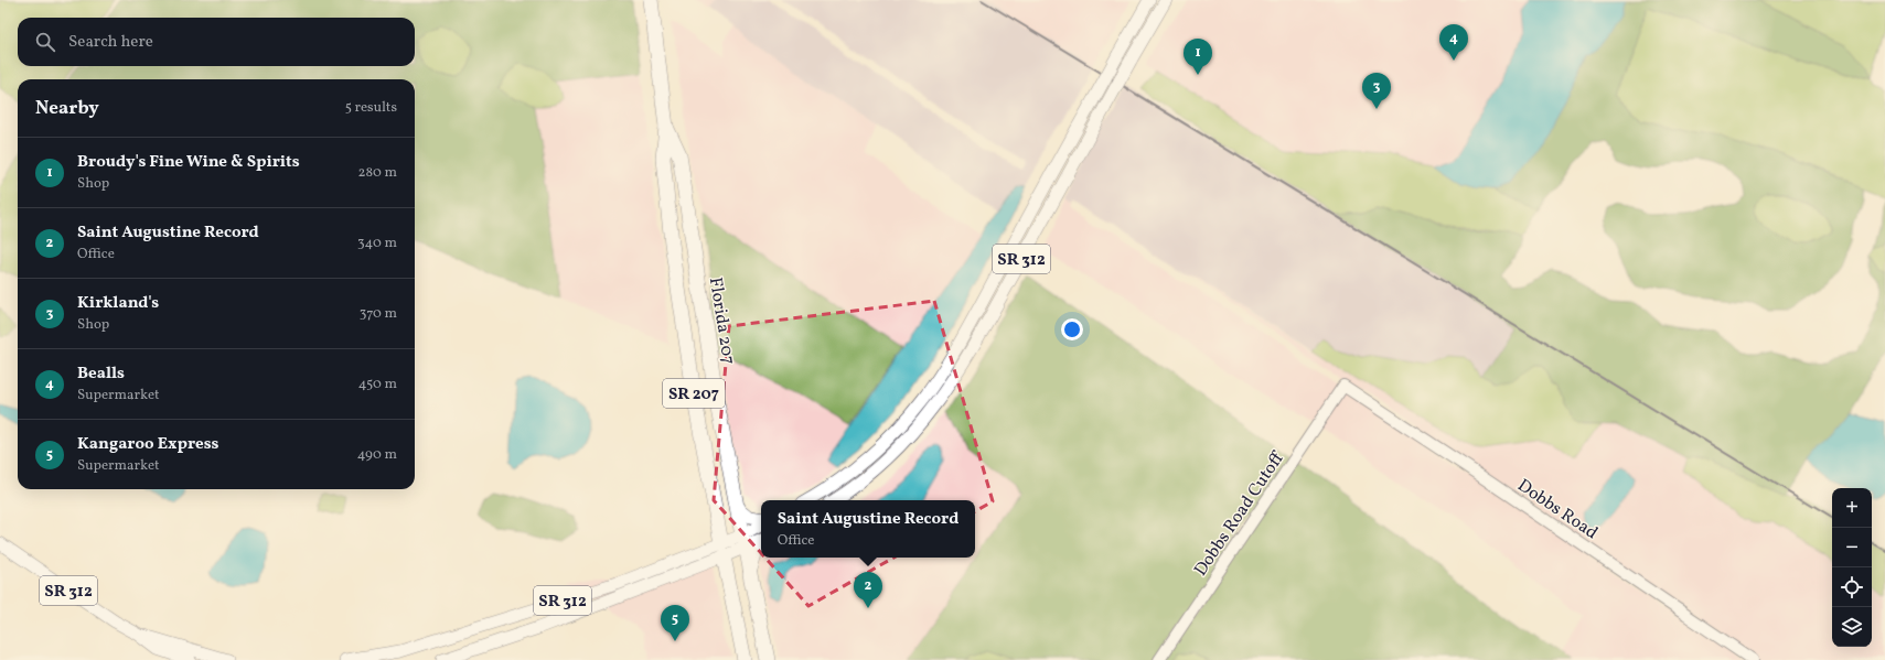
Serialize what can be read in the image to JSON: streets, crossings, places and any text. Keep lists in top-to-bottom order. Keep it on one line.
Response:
{"streets":{"highway":["Florida 207","SR 207"],"main road":["SR 312"],"street":["Dobbs Road","Dobbs Road Cutoff"]},"crossings":[["SR 312","Florida 207"],["SR 312","SR 207"],["Florida 207","SR 207"],["Dobbs Road","Dobbs Road Cutoff"]],"page":{"search":"Search here","pins":["4","1","3","2","5"],"heading":["Nearby","5 results"],"list":[{"mark":"1","name":"Broudy's Fine Wine & Spirits","note":"Shop","value":"280 m"},{"mark":"2","name":"Saint Augustine Record","note":"Office","value":"340 m"},{"mark":"3","name":"Kirkland's","note":"Shop","value":"370 m"},{"mark":"4","name":"Bealls","note":"Supermarket","value":"450 m"},{"mark":"5","name":"Kangaroo Express","note":"Supermarket","value":"490 m"}],"map_buttons":["+","−"],"popup":["Saint Augustine Record","Office"]}}
